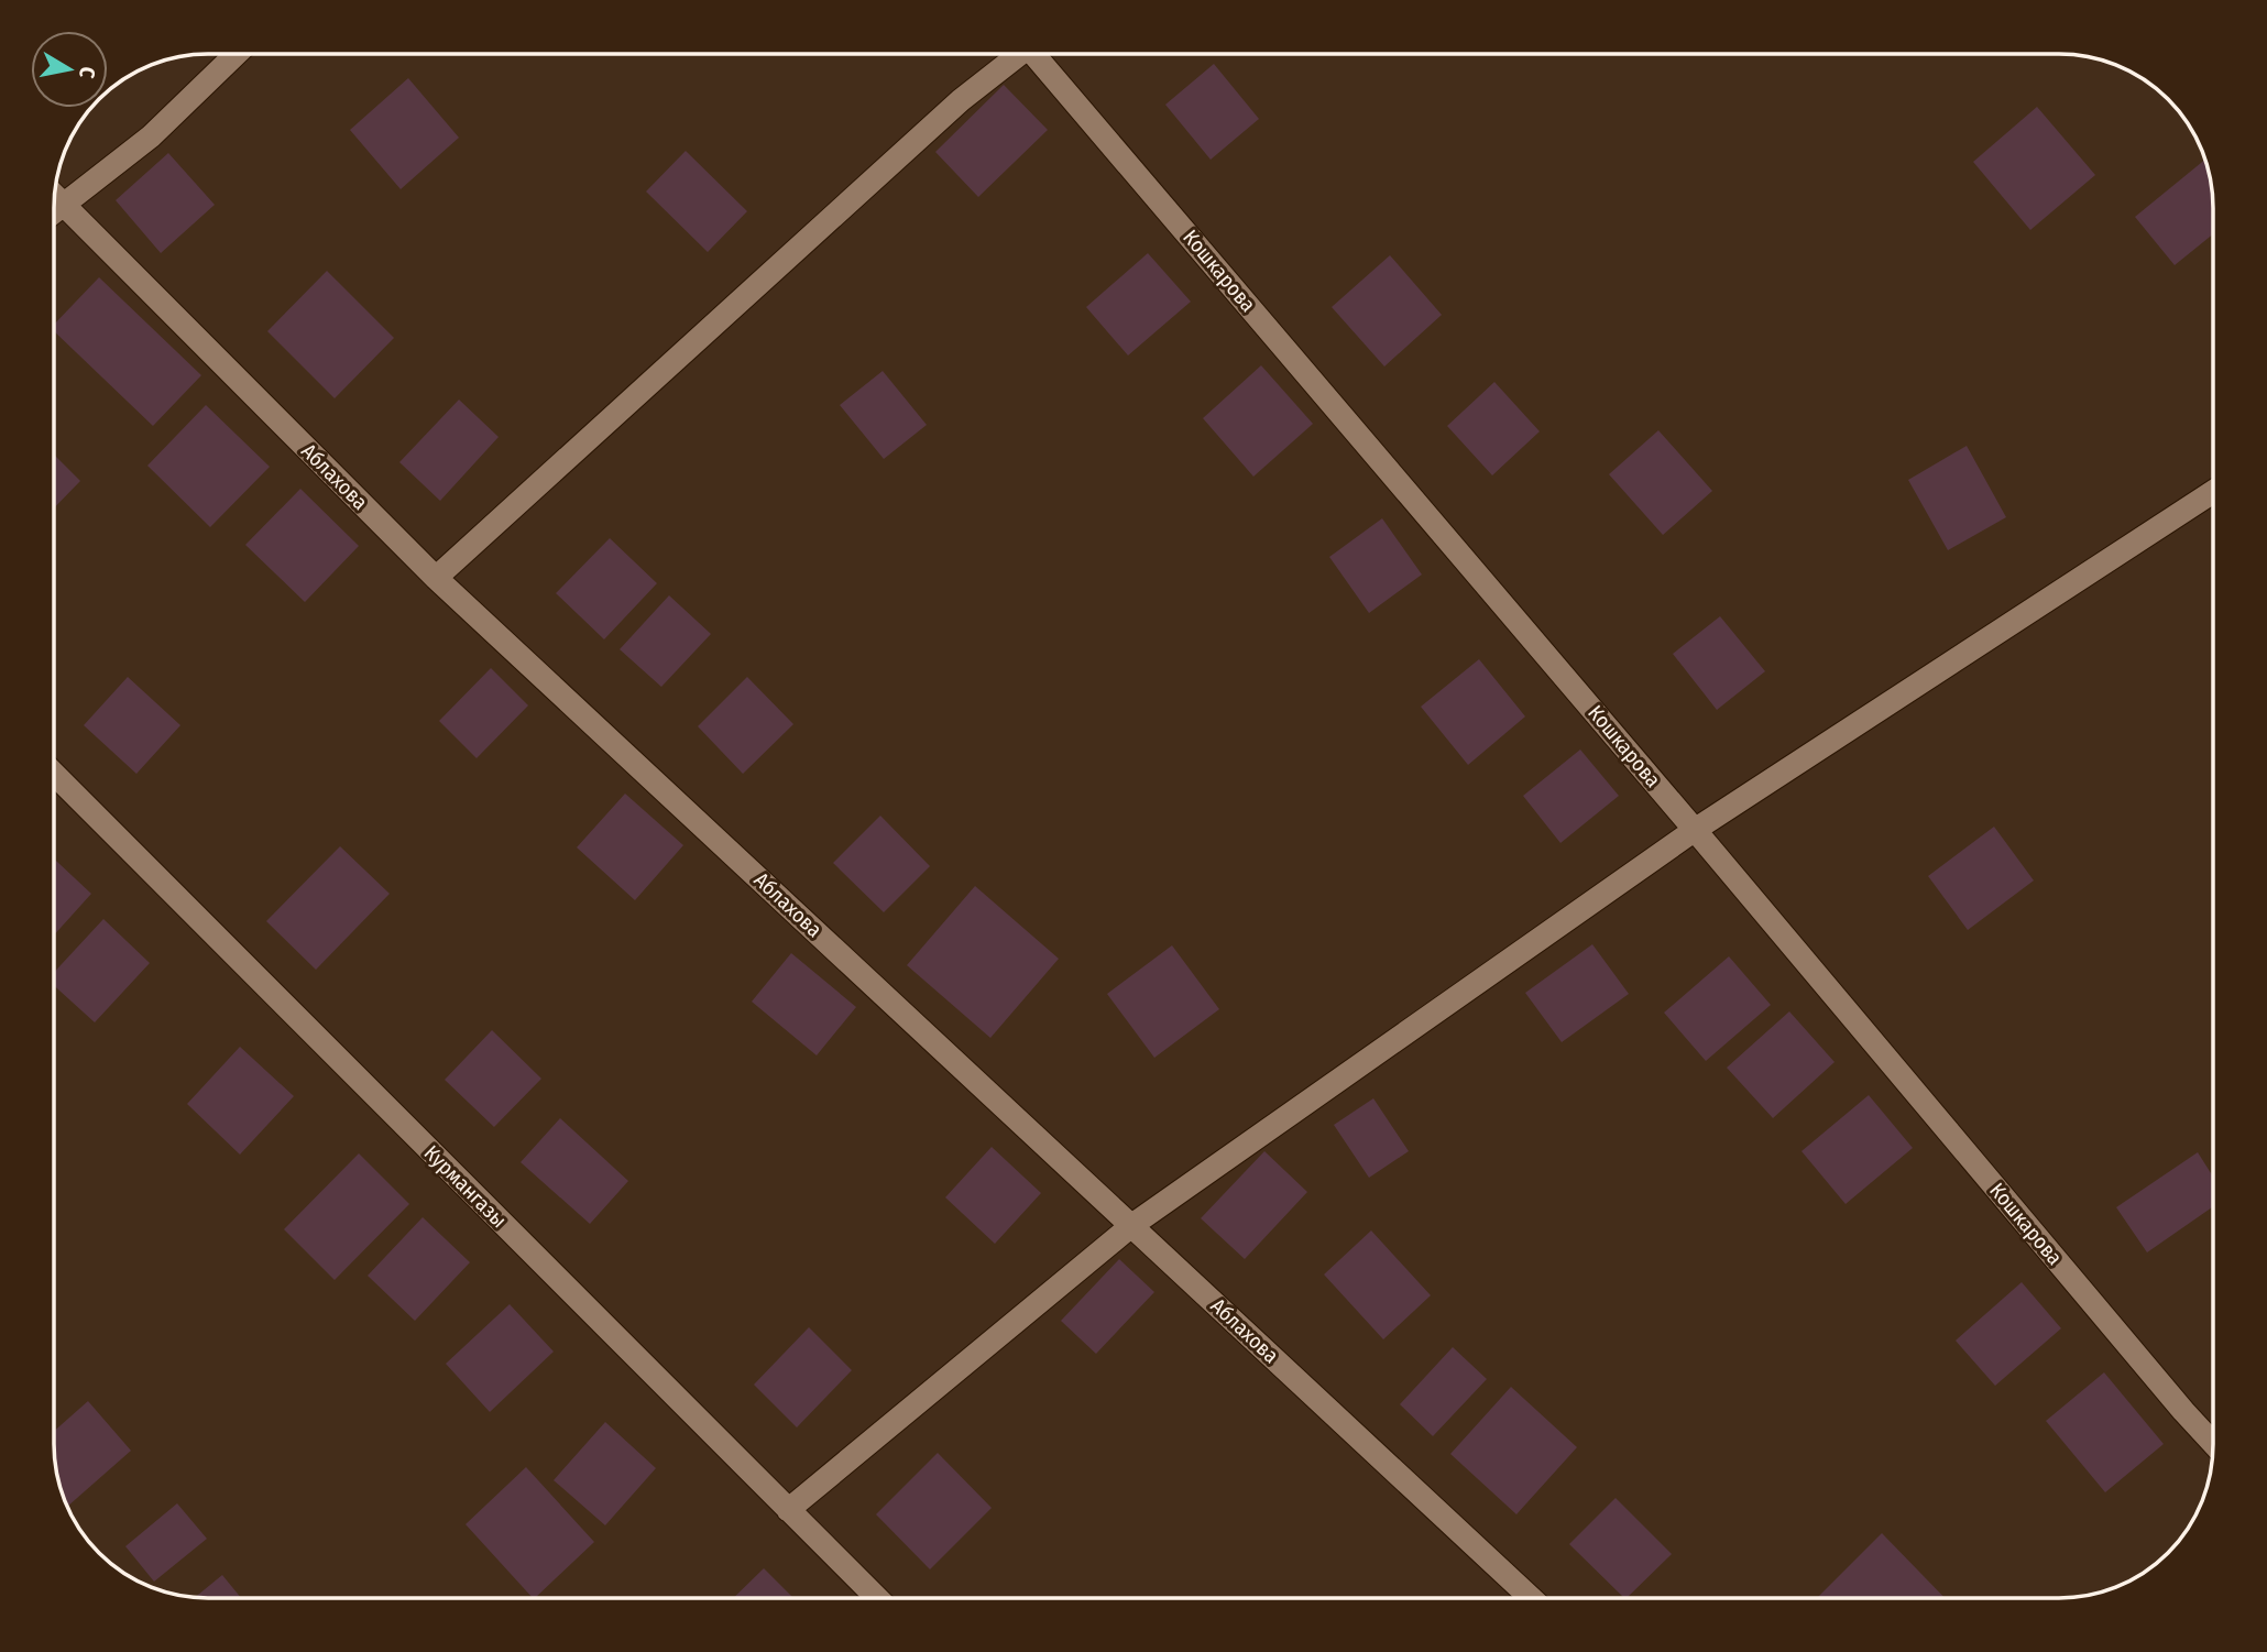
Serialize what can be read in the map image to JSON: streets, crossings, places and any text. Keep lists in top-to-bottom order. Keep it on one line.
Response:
{"streets":{"street":["Кошкарова","Аблахова","Курмангазы"]},"north":"right"}
